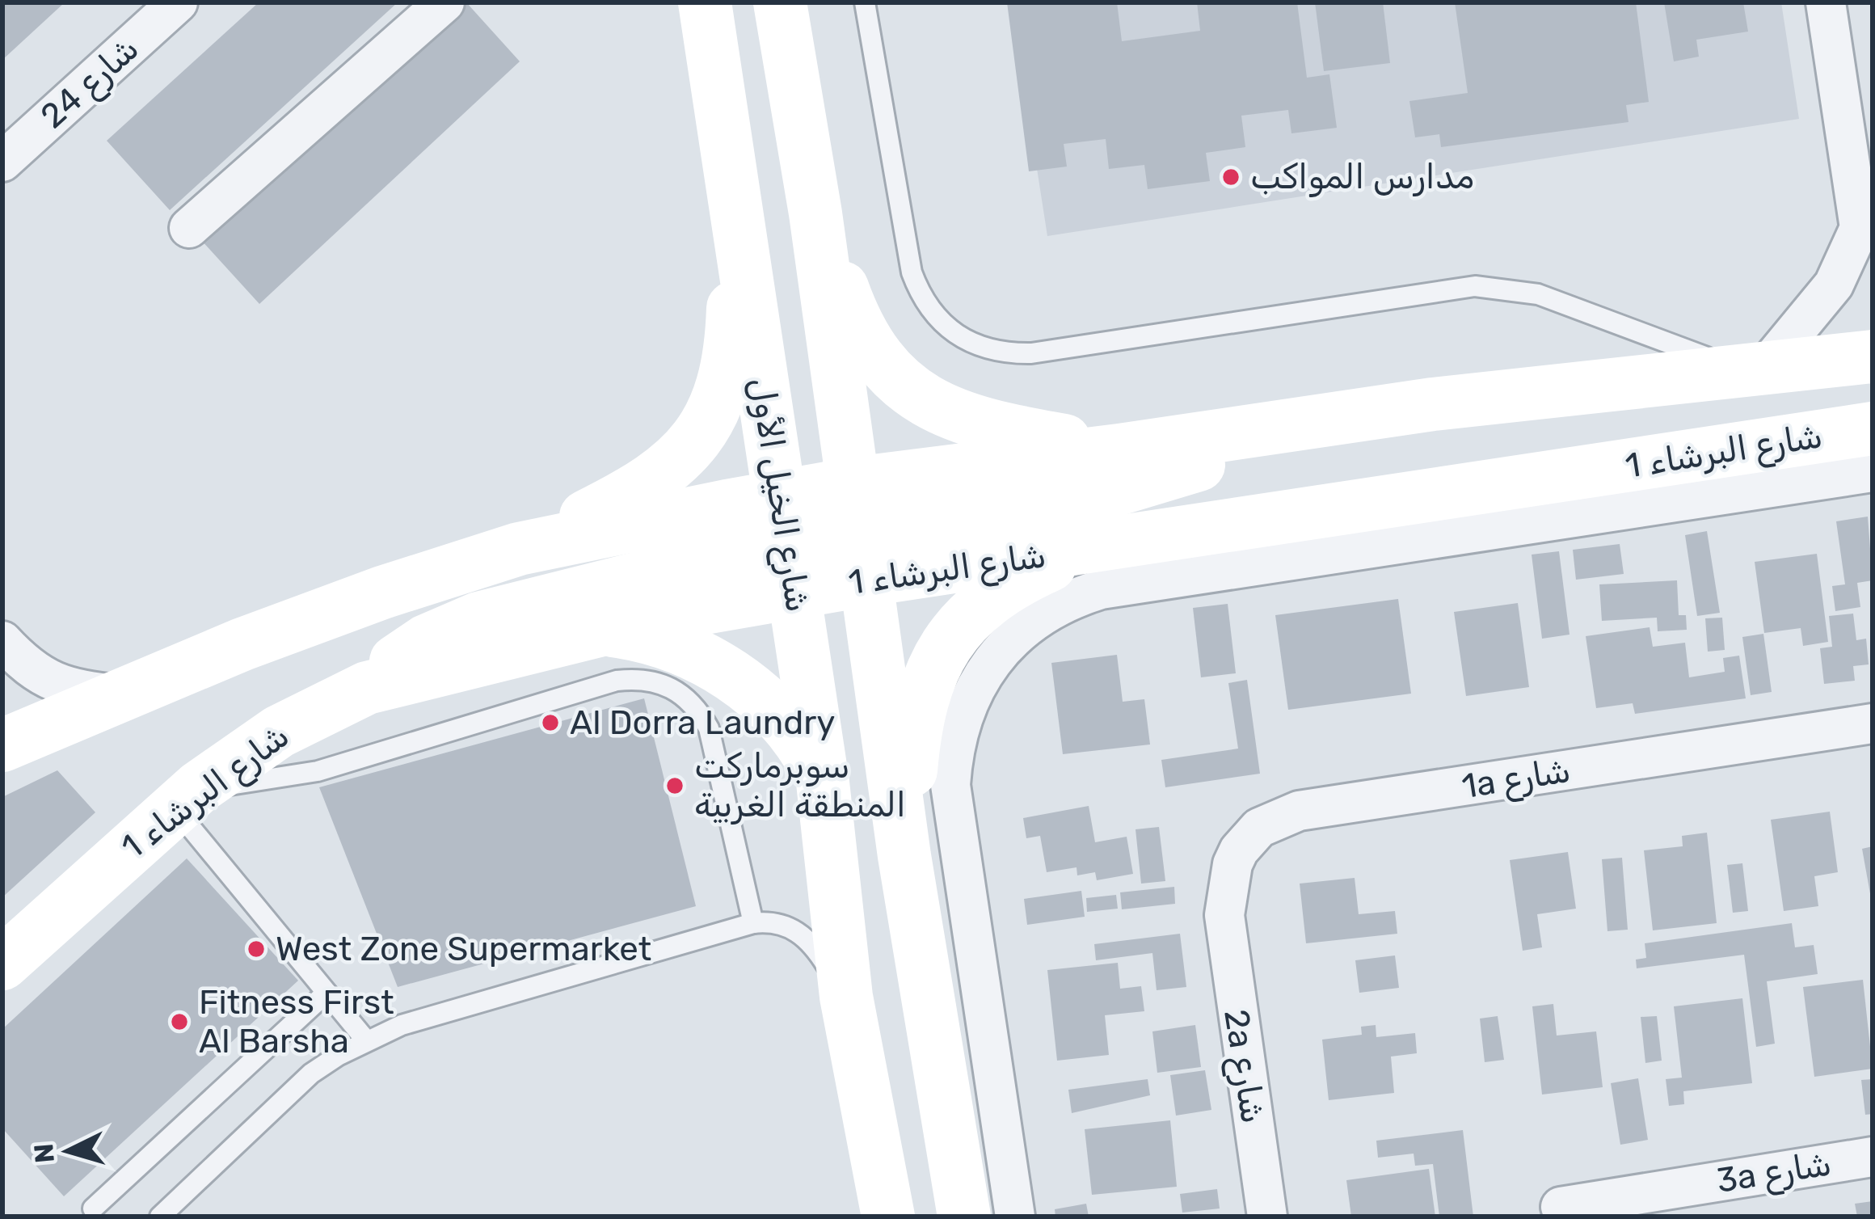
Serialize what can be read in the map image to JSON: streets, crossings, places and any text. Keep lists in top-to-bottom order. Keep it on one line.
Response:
{"streets":{"main road":["شارع البرشاء 1","شارع الخيل الأول"],"street":["شارع 24","1a شارع","2a شارع","3a شارع"]},"crossings":[["شارع البرشاء 1","شارع الخيل الأول"],["1a شارع","2a شارع"]],"places":["مدارس المواكب","Al Dorra Laundry","سوبرماركت المنطقة الغربية","West Zone Supermarket","Fitness First Al Barsha"],"north":"left"}
